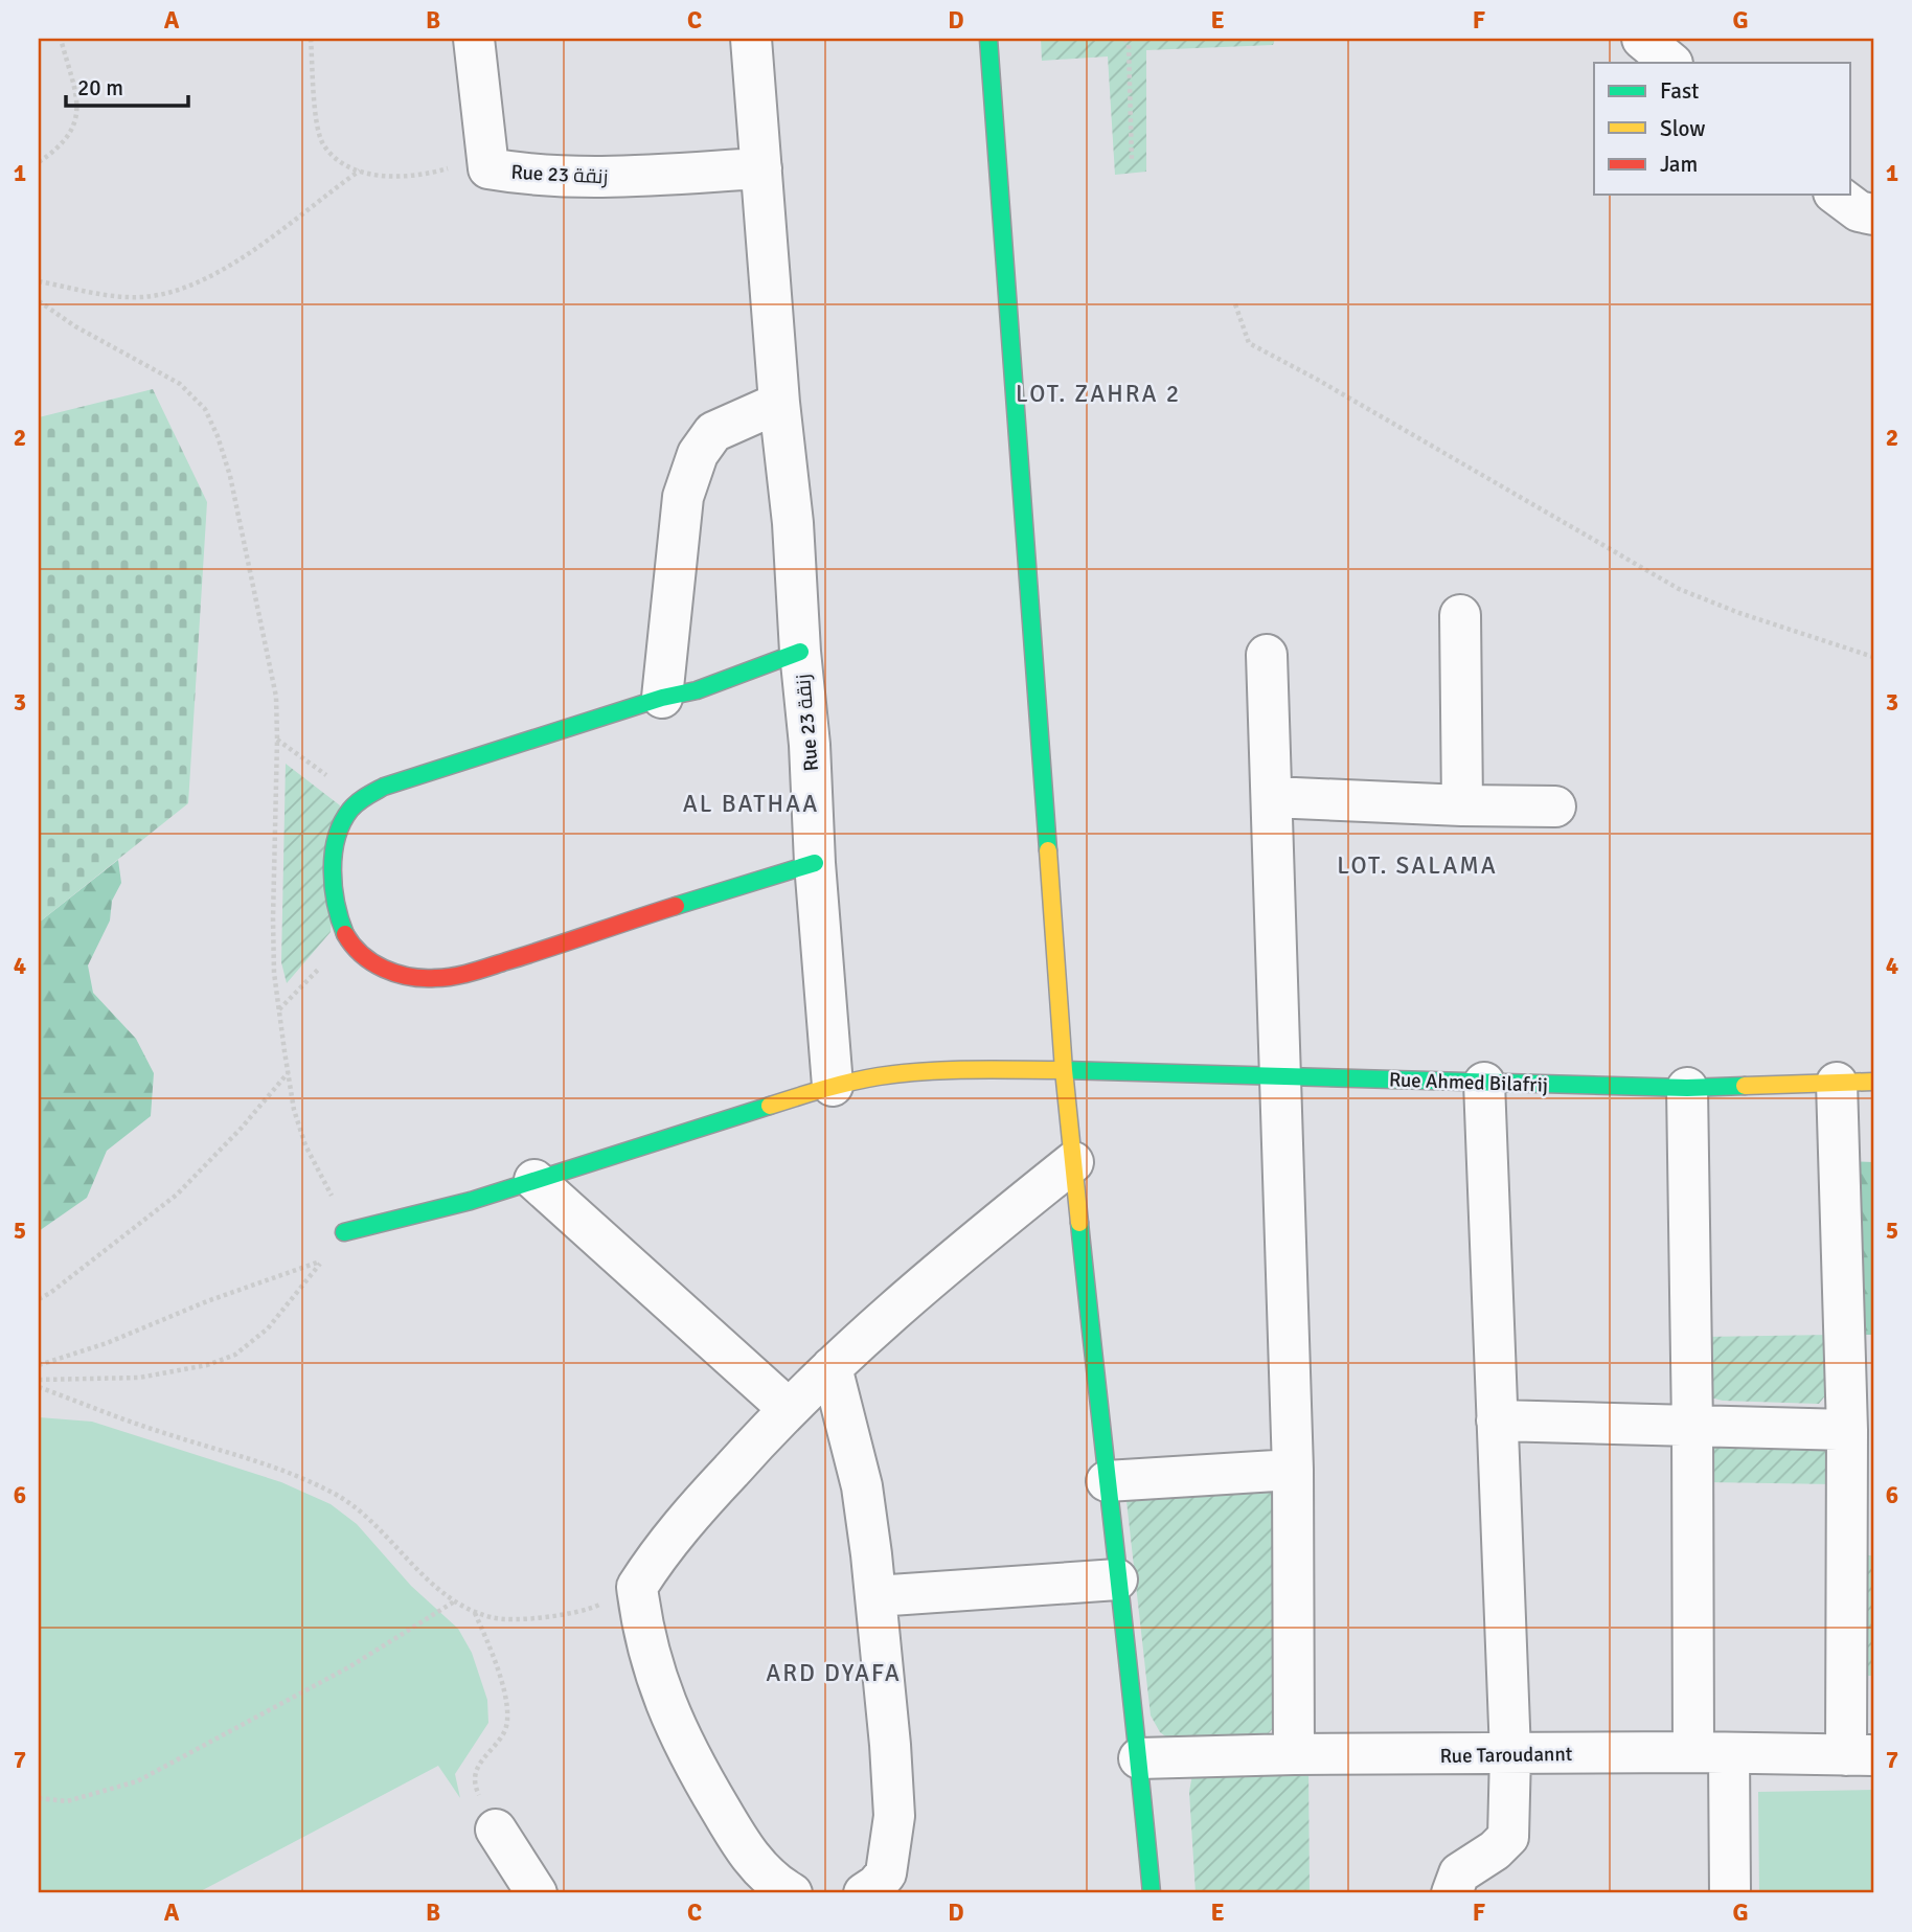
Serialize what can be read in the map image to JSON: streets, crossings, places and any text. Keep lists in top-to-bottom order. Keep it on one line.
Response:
{"streets":{"street":["Rue 23 زنقة","Rue Ahmed Bilafrij","Rue Taroudannt"]},"crossings":[["Rue 23 زنقة","Rue Ahmed Bilafrij"]],"districts":["LOT. ZAHRA 2","AL BATHAA","LOT. SALAMA","ARD DYAFA"],"legend":["Fast","Slow","Jam"],"scale_bar":"20 m","grid":{"columns":["A","B","C","D","E","F","G"],"rows":["1","2","3","4","5","6","7"]}}
